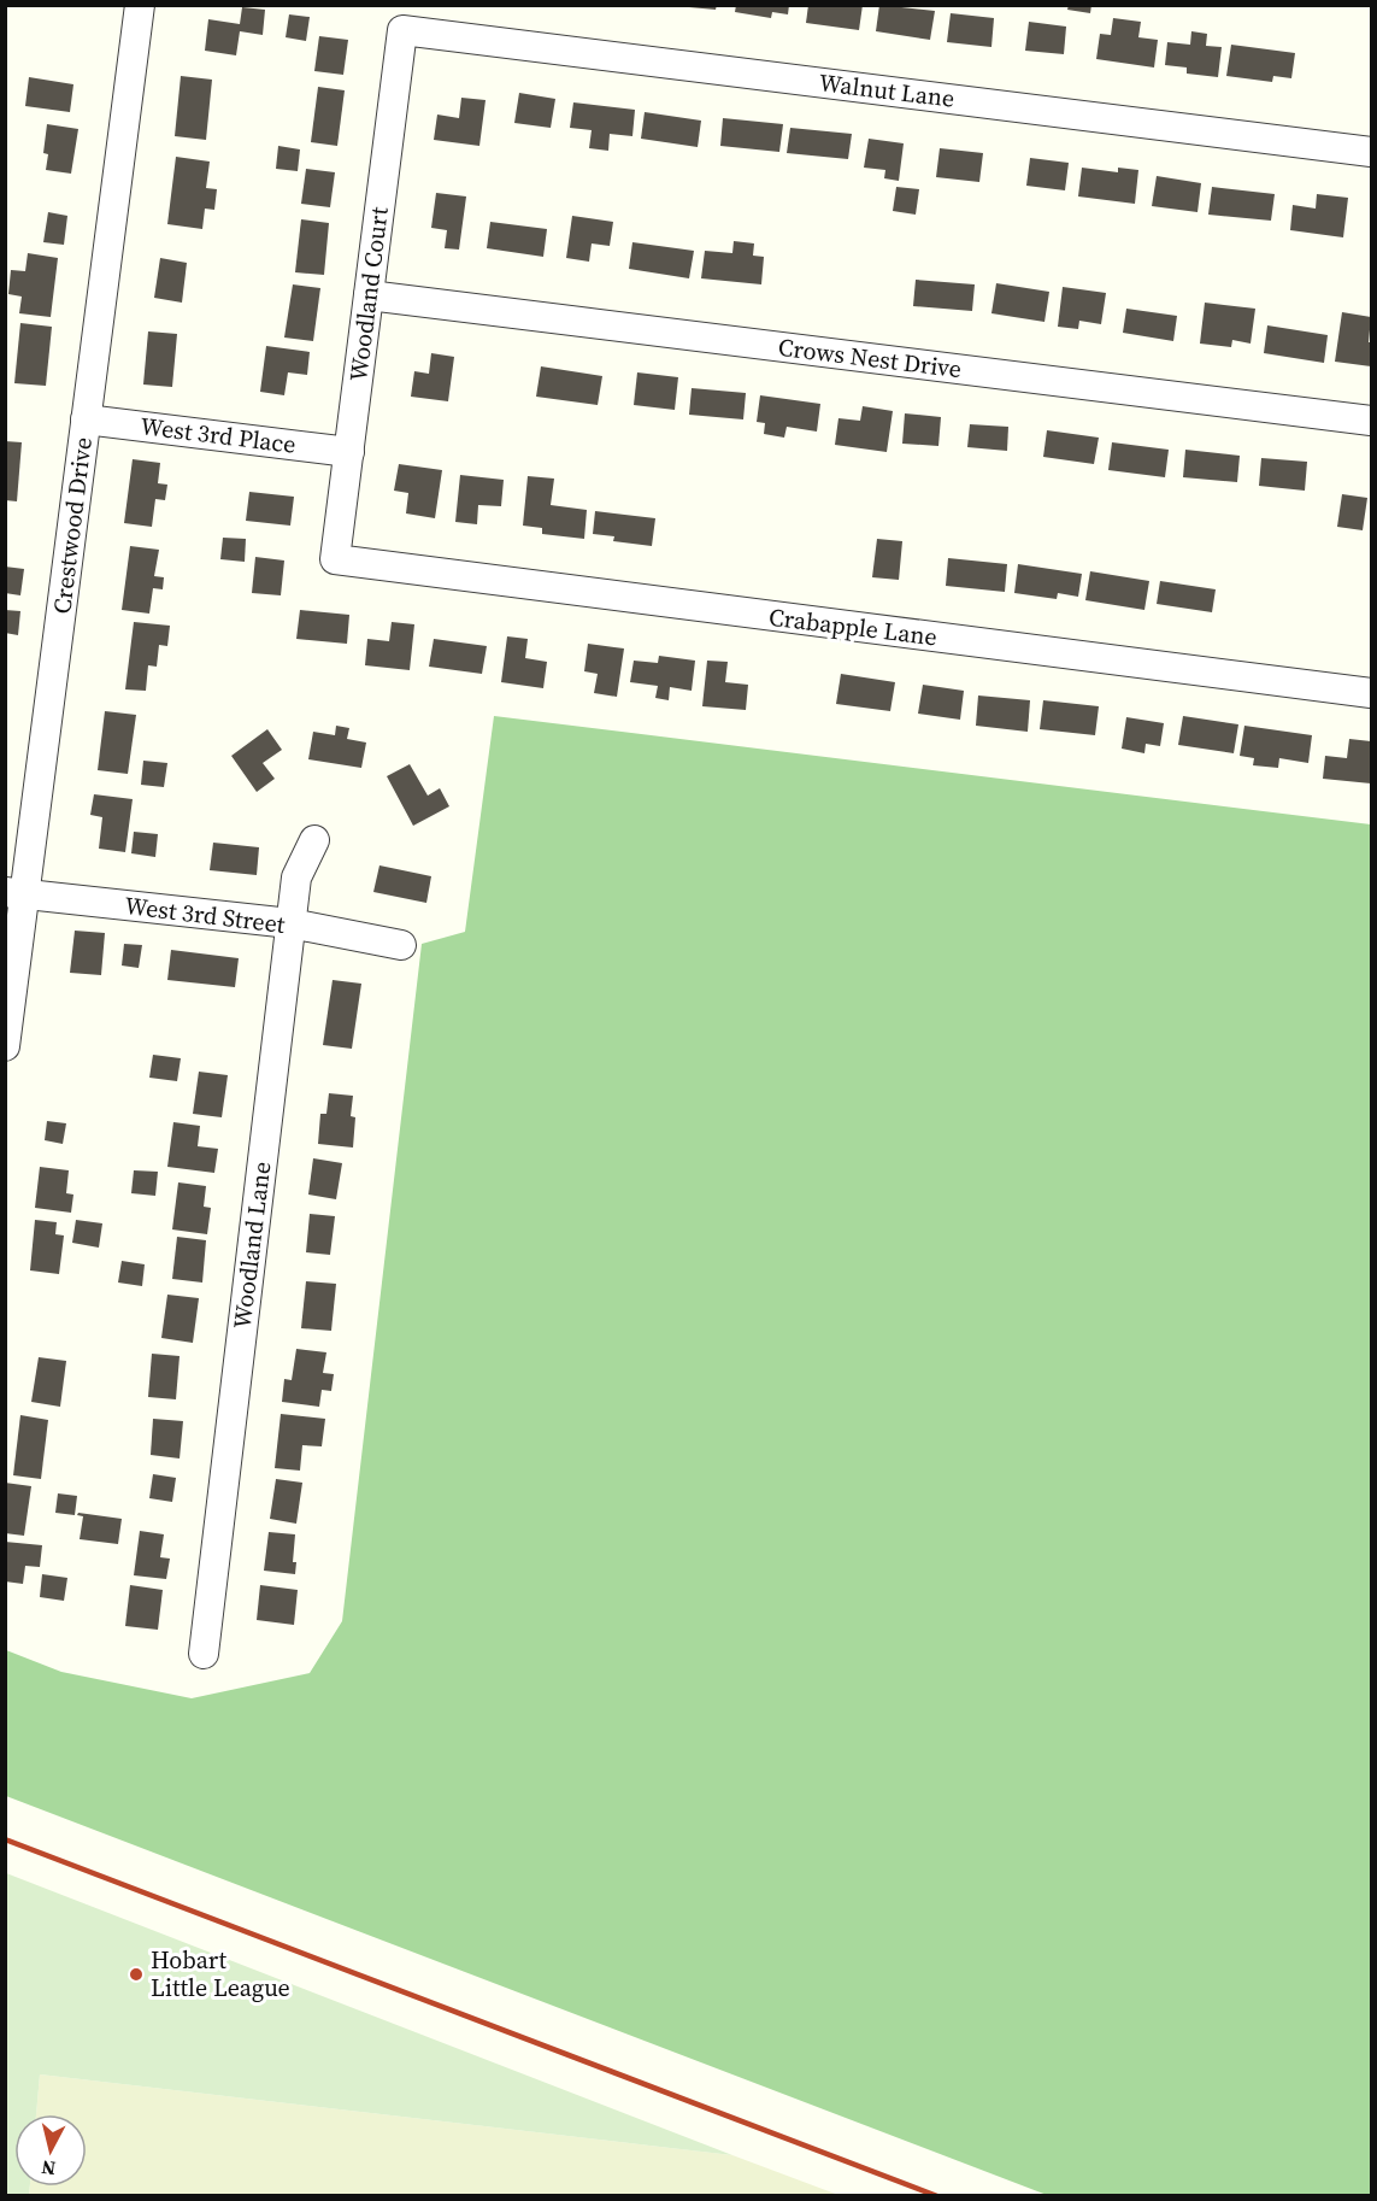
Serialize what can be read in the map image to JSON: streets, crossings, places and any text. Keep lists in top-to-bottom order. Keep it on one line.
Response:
{"streets":{"street":["Walnut Lane","Woodland Court","Crows Nest Drive","West 3rd Place","Crestwood Drive","Crabapple Lane","West 3rd Street","Woodland Lane"]},"crossings":[["Walnut Lane","Woodland Court"],["Woodland Court","Crows Nest Drive"],["Woodland Court","West 3rd Place"],["Woodland Court","Crabapple Lane"],["West 3rd Place","Crestwood Drive"],["Crestwood Drive","West 3rd Street"],["West 3rd Street","Woodland Lane"]],"places":["Hobart Little League"],"north":"bottom"}
